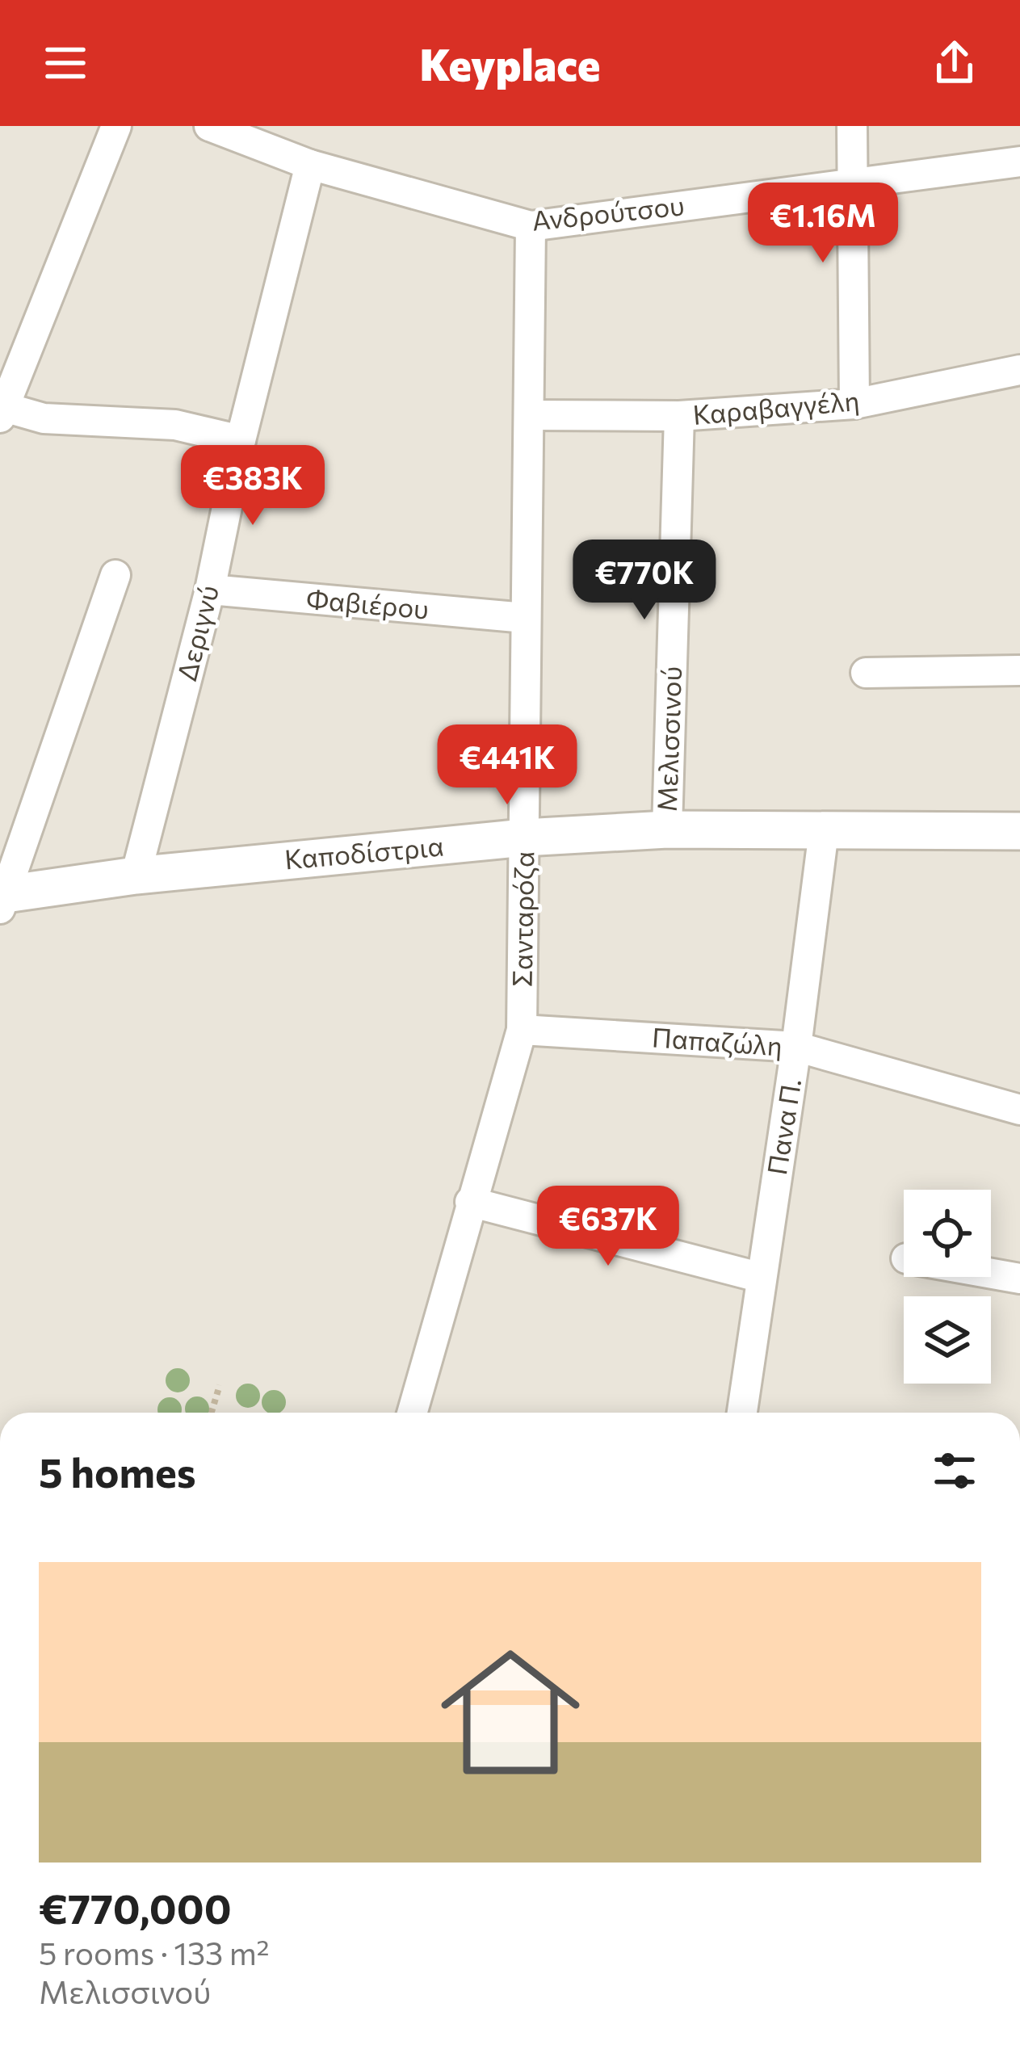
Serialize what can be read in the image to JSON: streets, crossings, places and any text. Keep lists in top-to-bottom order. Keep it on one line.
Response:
{"streets":{"street":["Ανδρούτσου","Καραβαγγέλη","Φαβιέρου","Δεριγνύ","Μελισσινού","Καποδίστρια","Σανταρόζα","Παπαζώλη","Πανα Π."]},"crossings":[["Ανδρούτσου","Δεριγνύ"],["Ανδρούτσου","Σανταρόζα"],["Καραβαγγέλη","Μελισσινού"],["Καραβαγγέλη","Σανταρόζα"],["Φαβιέρου","Δεριγνύ"],["Φαβιέρου","Σανταρόζα"],["Δεριγνύ","Καποδίστρια"],["Μελισσινού","Καποδίστρια"],["Καποδίστρια","Σανταρόζα"],["Καποδίστρια","Πανα Π."],["Σανταρόζα","Παπαζώλη"],["Παπαζώλη","Πανα Π."]],"page":{"header":"Keyplace","price":["€1.16M","€383K","€770K","€441K","€637K"],"heading":"5 homes","list":[{"name":"€770,000","note":"5 rooms · 133 m² · Μελισσινού"}]}}
